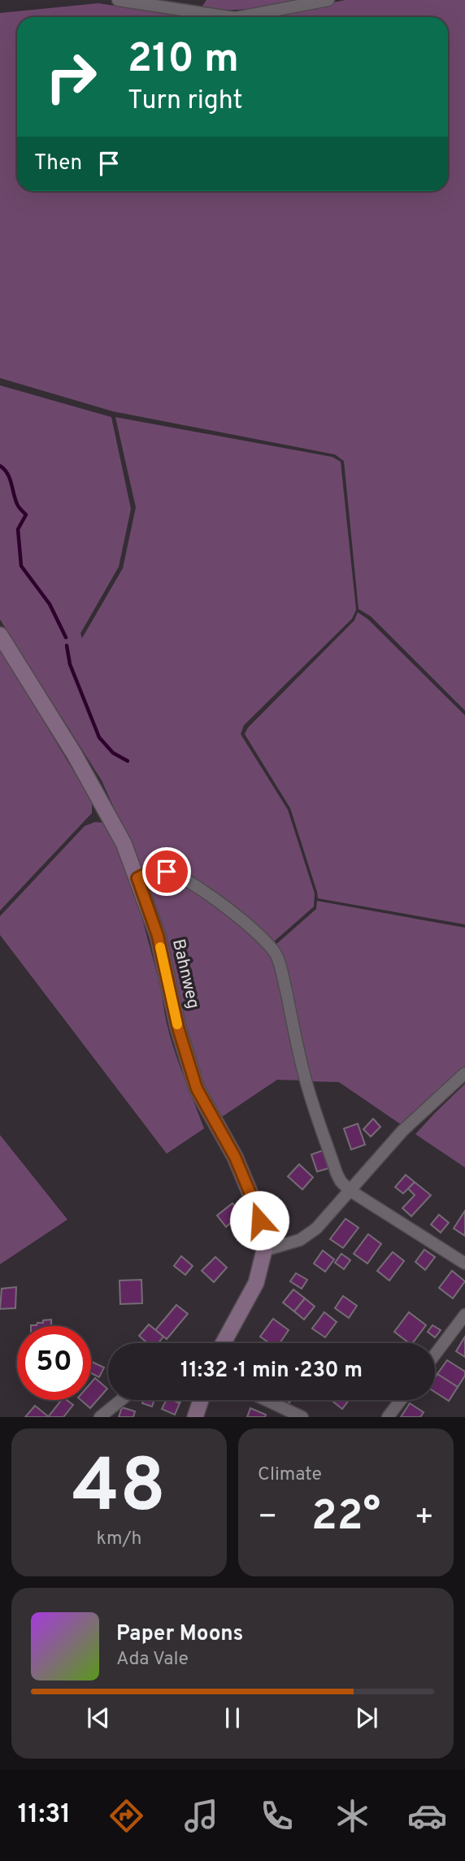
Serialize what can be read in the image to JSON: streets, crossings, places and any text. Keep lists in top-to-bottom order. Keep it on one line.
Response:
{"streets":{"main road":["Bahnweg"]},"page":{"turn":["210 m","Turn right"],"then":"Then","limit":"50","trip":"11:32 · 1 min · 230 m","tile":[["48","km/h"],"Climate"],"heat":["−","22°","+"],"song":["Paper Moons","Ada Vale"],"tabs":"11:31"}}
